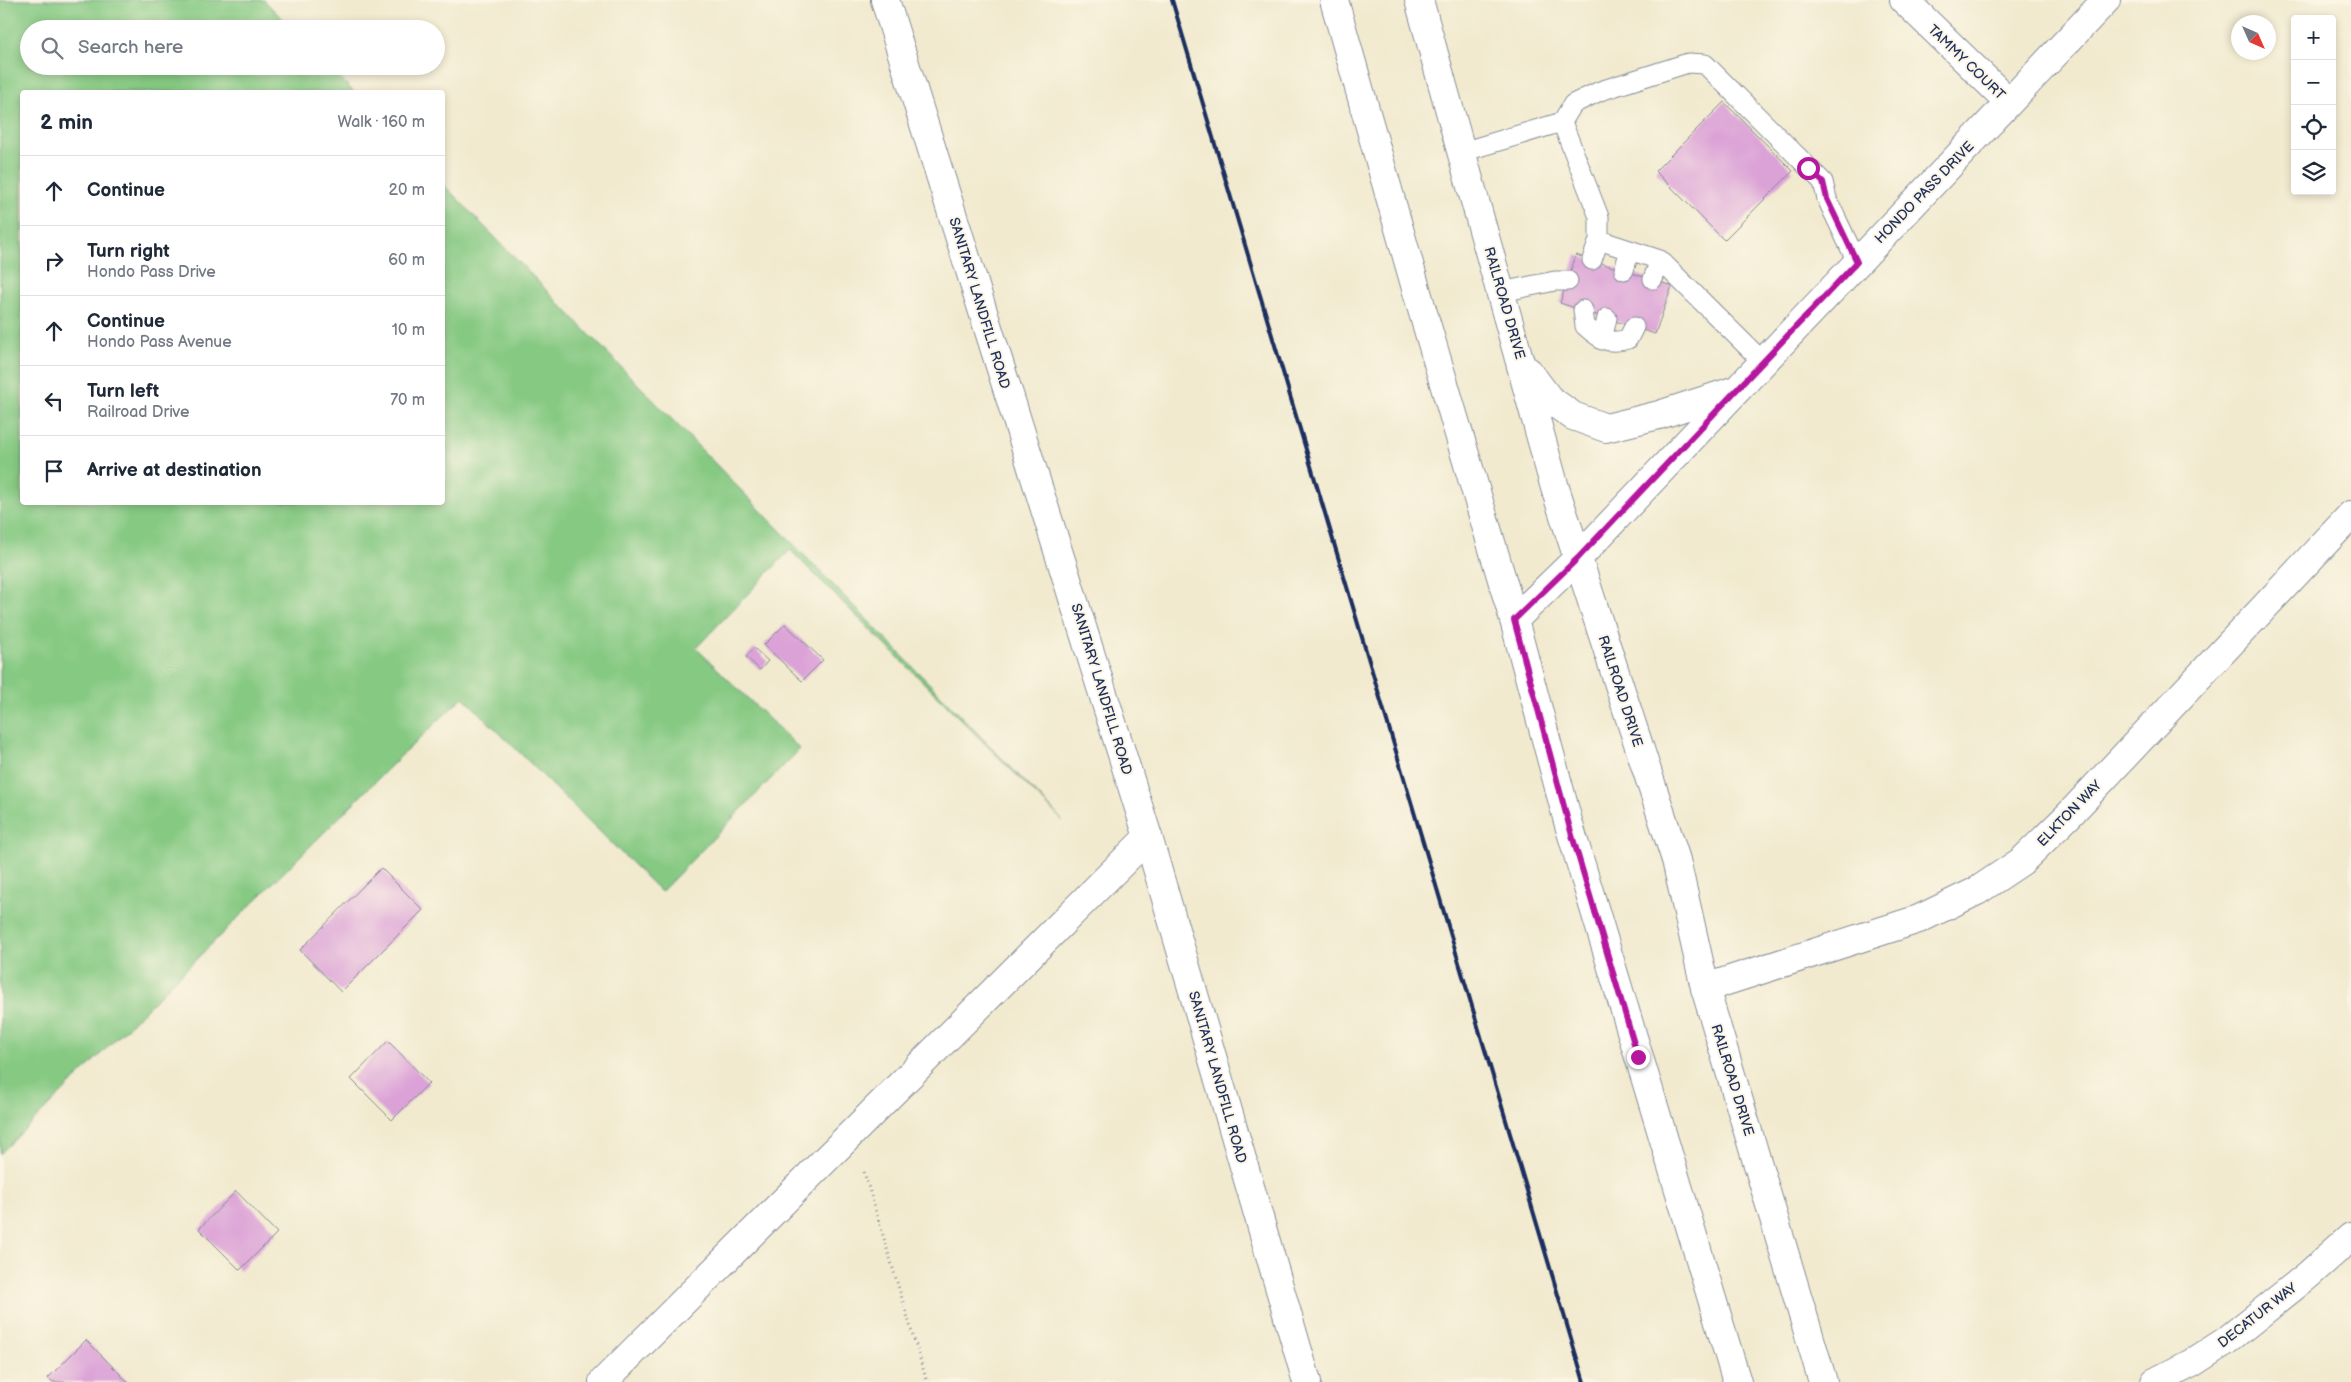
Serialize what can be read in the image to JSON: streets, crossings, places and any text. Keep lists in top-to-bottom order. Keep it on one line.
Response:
{"streets":{"main road":["TAMMY COURT","HONDO PASS DRIVE","SANITARY LANDFILL ROAD","RAILROAD DRIVE","ELKTON WAY","DECATUR WAY"]},"crossings":[["TAMMY COURT","HONDO PASS DRIVE"],["HONDO PASS DRIVE","RAILROAD DRIVE"],["RAILROAD DRIVE","ELKTON WAY"]],"north":"bottom right","page":{"map_buttons":["+","−"],"search":"Search here","heading":["2 min","Walk · 160 m"],"list":[["Continue","20 m"],["Turn right","Hondo Pass Drive","60 m"],["Continue","Hondo Pass Avenue","10 m"],["Turn left","Railroad Drive","70 m"],"Arrive at destination"]}}
